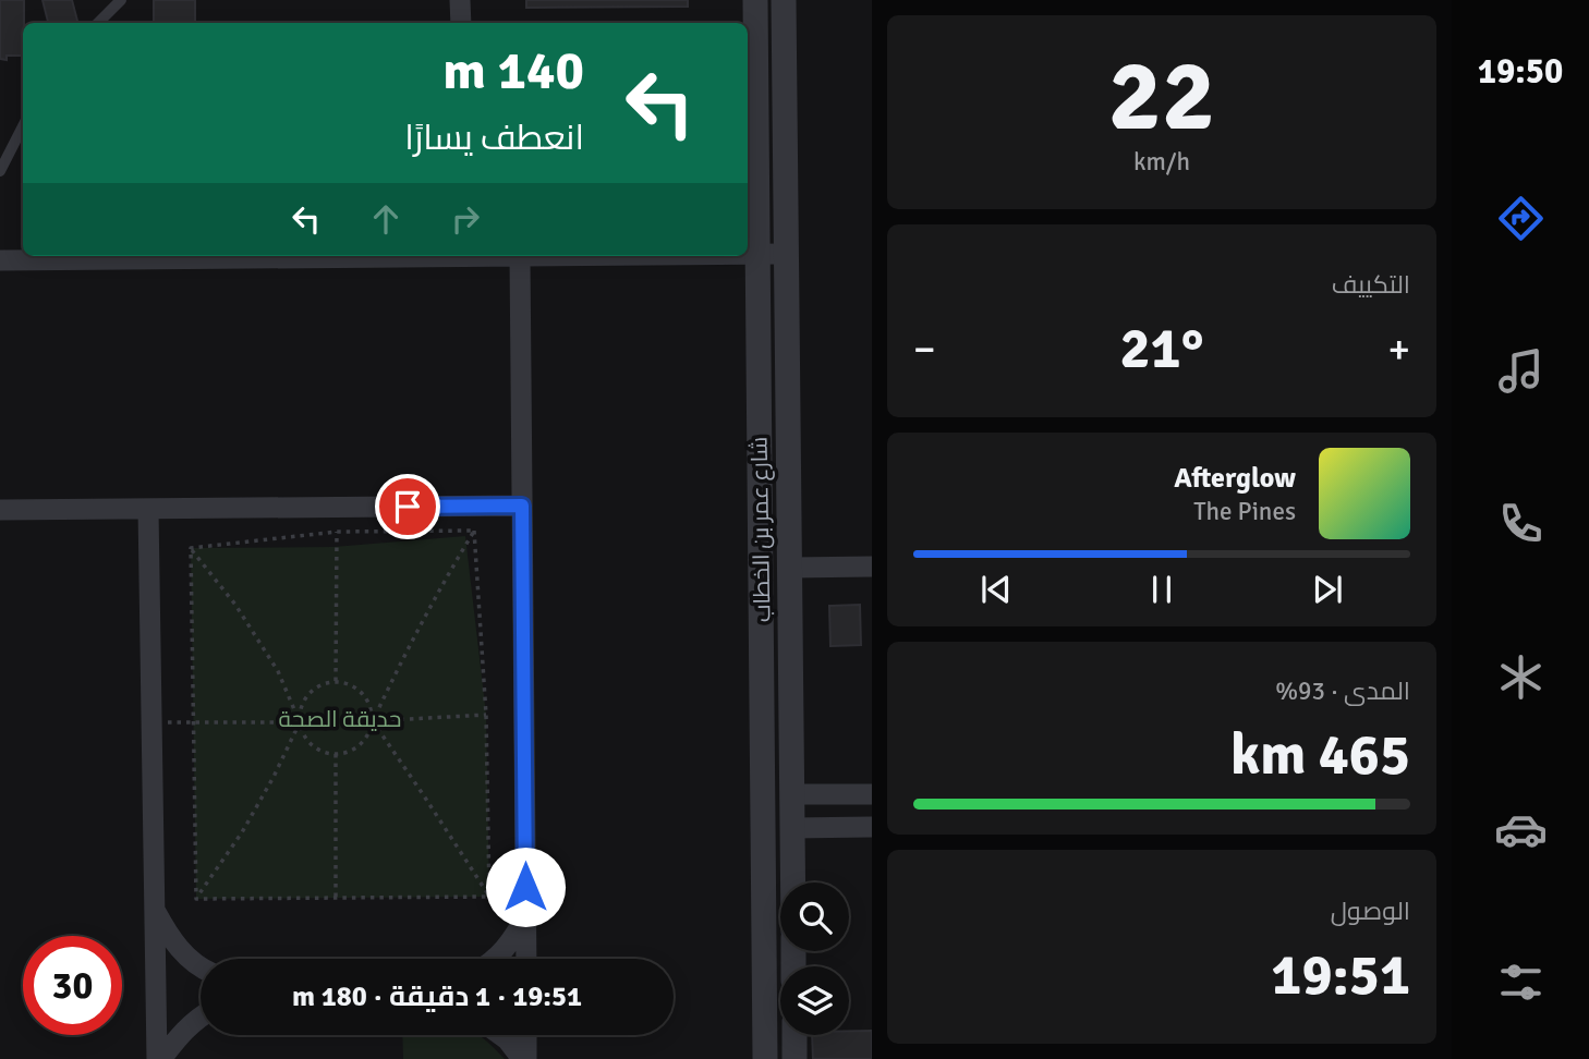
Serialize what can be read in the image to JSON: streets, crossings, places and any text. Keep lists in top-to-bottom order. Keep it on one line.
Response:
{"streets":{"street":["شارع عمر بن الخطاب"]},"parks":["حديقة الصحة"],"page":{"tabs":"19:50","tile":[["22","km/h"],"التكييف",["المدى · 93%","465 km"],["الوصول","19:51"]],"turn":["140 m","انعطف يسارًا"],"heat":["−","21°","+"],"song":["Afterglow","The Pines"],"limit":"30","trip":"19:51 · 1 دقيقة · 180 m"}}
